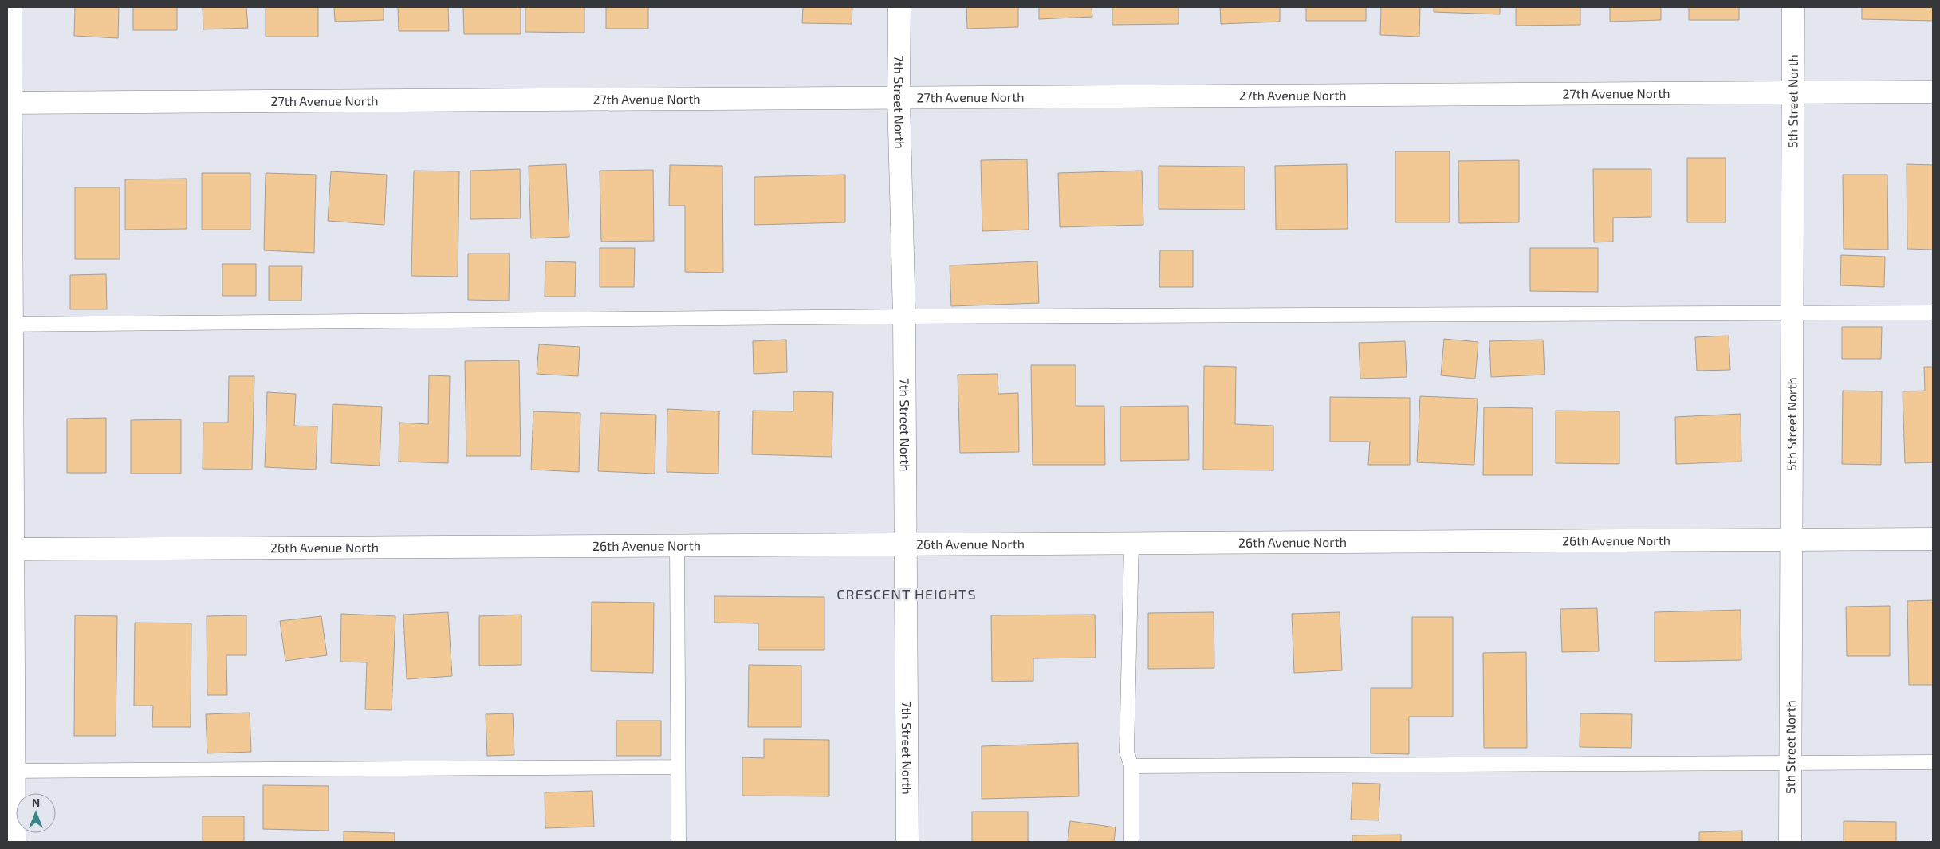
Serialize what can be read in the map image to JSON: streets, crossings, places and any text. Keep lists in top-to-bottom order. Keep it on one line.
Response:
{"streets":{"street":["27th Avenue North","7th Street North","5th Street North","26th Avenue North"]},"crossings":[["27th Avenue North","7th Street North"],["27th Avenue North","5th Street North"],["7th Street North","26th Avenue North"],["5th Street North","26th Avenue North"]],"districts":["CRESCENT HEIGHTS"],"north":"top"}
